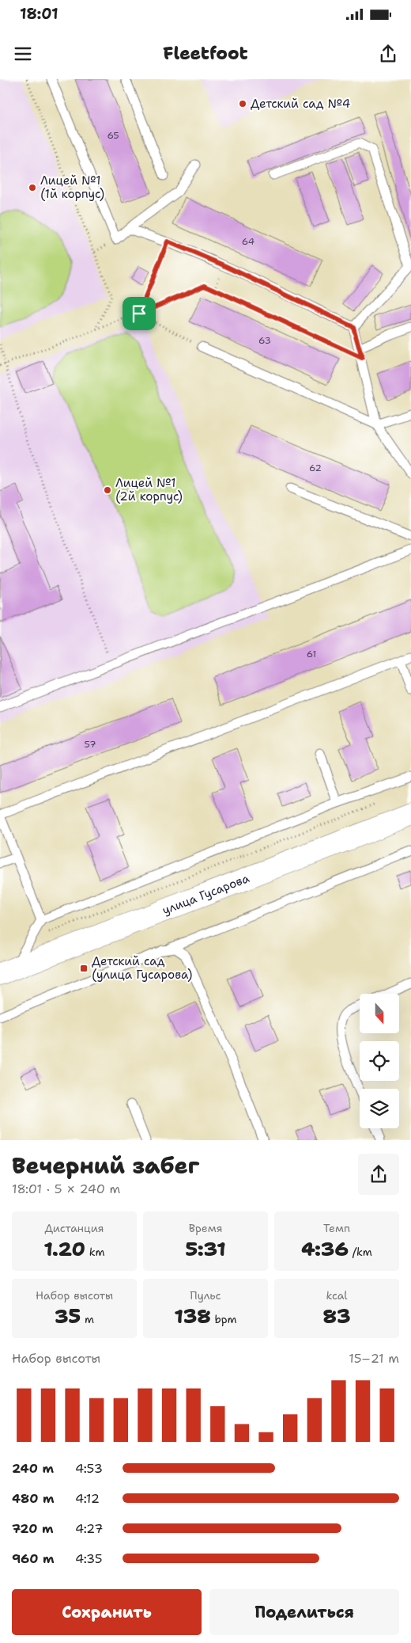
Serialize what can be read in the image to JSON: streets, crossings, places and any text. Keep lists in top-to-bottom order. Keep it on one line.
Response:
{"streets":{"street":["улица Гусарова"]},"places":{"other":["Детский сад №4","Лицей №1 (1й корпус)","Лицей №1 (2й корпус)"],"transit":["Детский сад (улица Гусарова)"]},"house_numbers":["65","64","63","62","61","57"],"north":"bottom","page":{"status":"18:01","header":"Fleetfoot","heading":["Вечерний забег","18:01 · 5 × 240 m"],"stats":[["Дистанция","1.20 km"],["Время","5:31"],["Темп","4:36 /km"],["Набор высоты","35 m"],["Пульс","138 bpm"],["kcal","83"]],"chart":["Набор высоты","15–21 m"],"list":[{"name":"240 m","note":"4:53"},{"name":"480 m","note":"4:12"},{"name":"720 m","note":"4:27"},{"name":"960 m","note":"4:35"}],"buttons":["Сохранить","Поделиться"]}}
